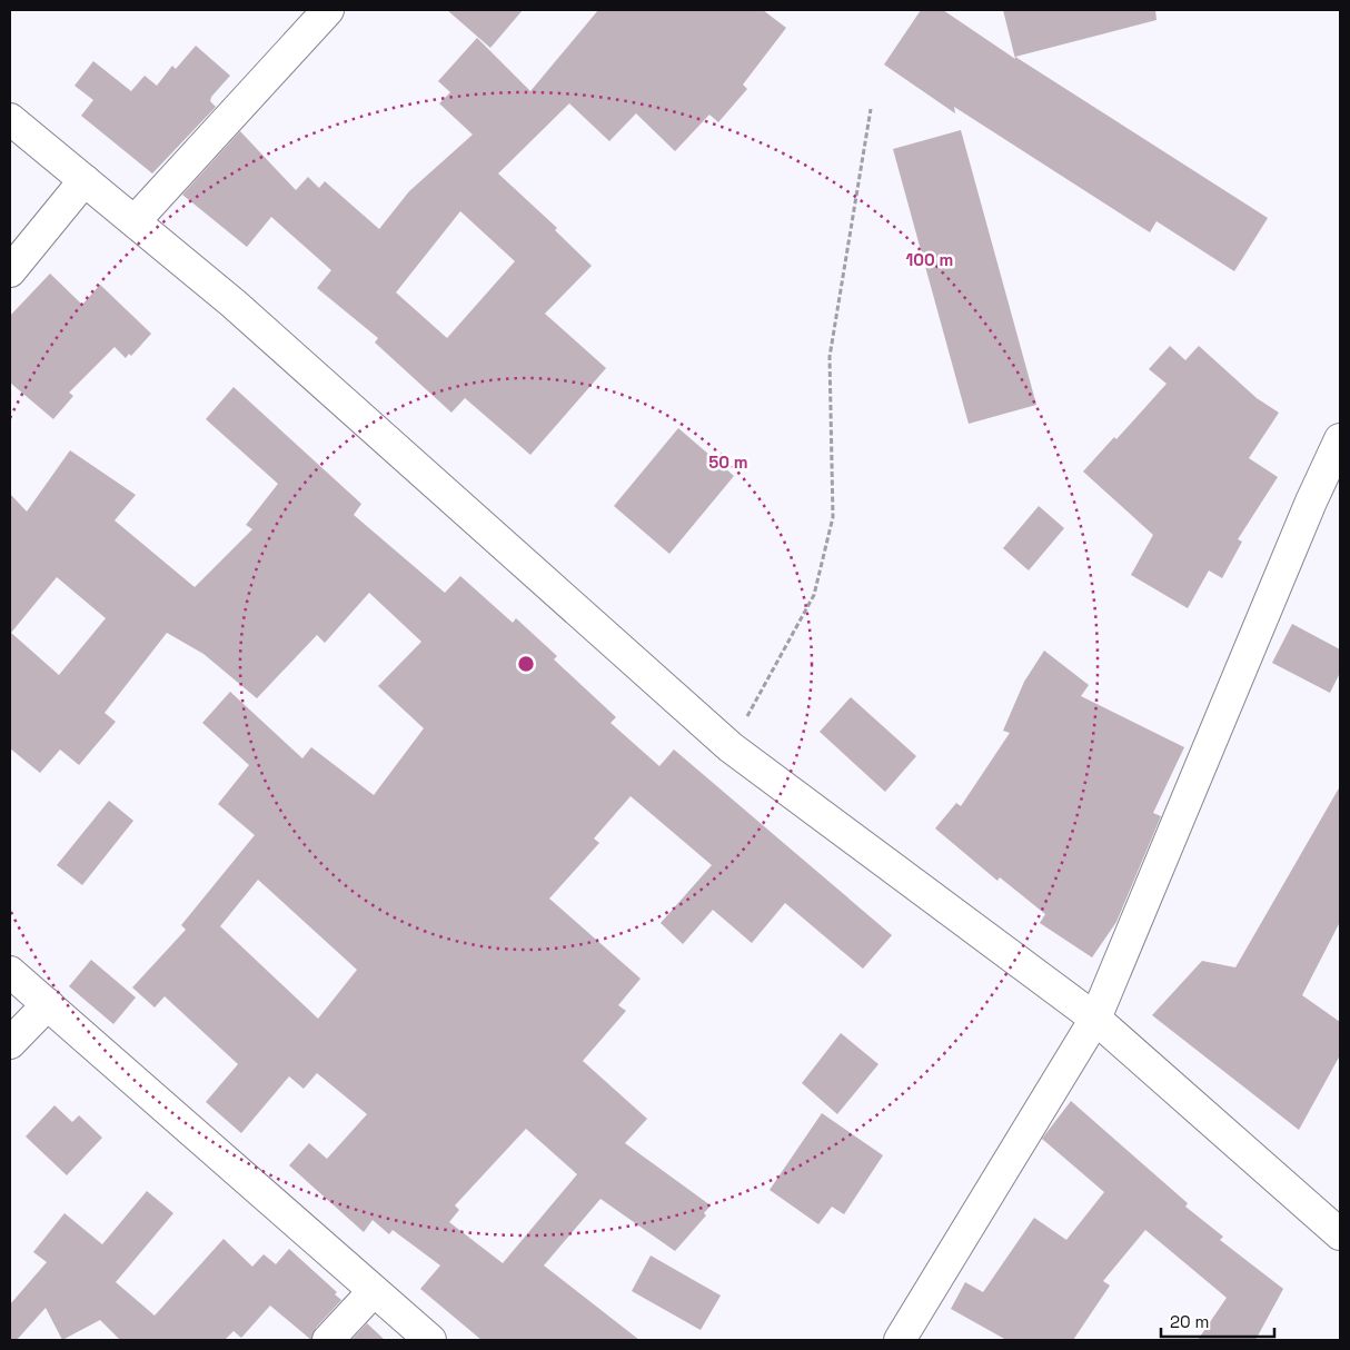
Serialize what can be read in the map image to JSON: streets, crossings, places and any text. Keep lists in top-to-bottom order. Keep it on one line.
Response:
{"scale_bar":"20 m","rings":["100 m","50 m"]}
